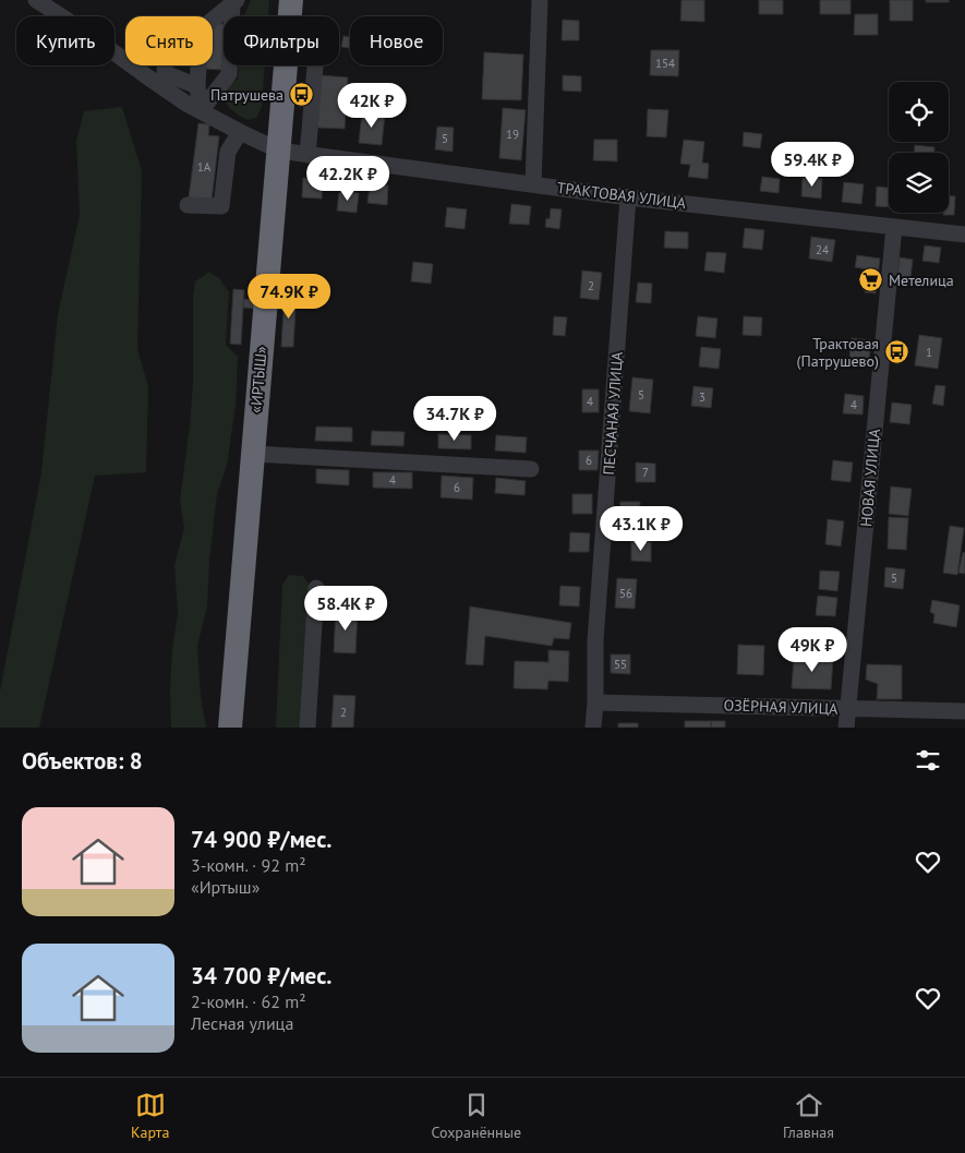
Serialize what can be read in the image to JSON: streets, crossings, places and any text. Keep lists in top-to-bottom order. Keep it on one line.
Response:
{"streets":{"highway":["«ИРТЫШ»"],"street":["ТРАКТОВАЯ УЛИЦА","ПЕСЧАНАЯ УЛИЦА","НОВАЯ УЛИЦА","ОЗЁРНАЯ УЛИЦА"]},"crossings":[["ТРАКТОВАЯ УЛИЦА","«ИРТЫШ»"],["ТРАКТОВАЯ УЛИЦА","ПЕСЧАНАЯ УЛИЦА"],["ТРАКТОВАЯ УЛИЦА","НОВАЯ УЛИЦА"],["ПЕСЧАНАЯ УЛИЦА","ОЗЁРНАЯ УЛИЦА"],["НОВАЯ УЛИЦА","ОЗЁРНАЯ УЛИЦА"]],"places":{"bus stop":["Патрушева","Трактовая (Патрушево)"],"supermarket":["Метелица"]},"house_numbers":["154","19","5","1А","24","2","1","5","3","4","4","6","7","4","6","5","56","55","2"],"page":{"chip":["Купить","Снять","Фильтры","Новое"],"price":["42K ₽","59.4K ₽","42.2K ₽","74.9K ₽","34.7K ₽","43.1K ₽","58.4K ₽","49K ₽"],"heading":"Объектов: 8","list":[{"name":"74 900 ₽/мес.","note":"3-комн. · 92 m² · «Иртыш»"},{"name":"34 700 ₽/мес.","note":"2-комн. · 62 m² · Лесная улица"}],"tabs":["Карта","Сохранённые","Главная"]}}
